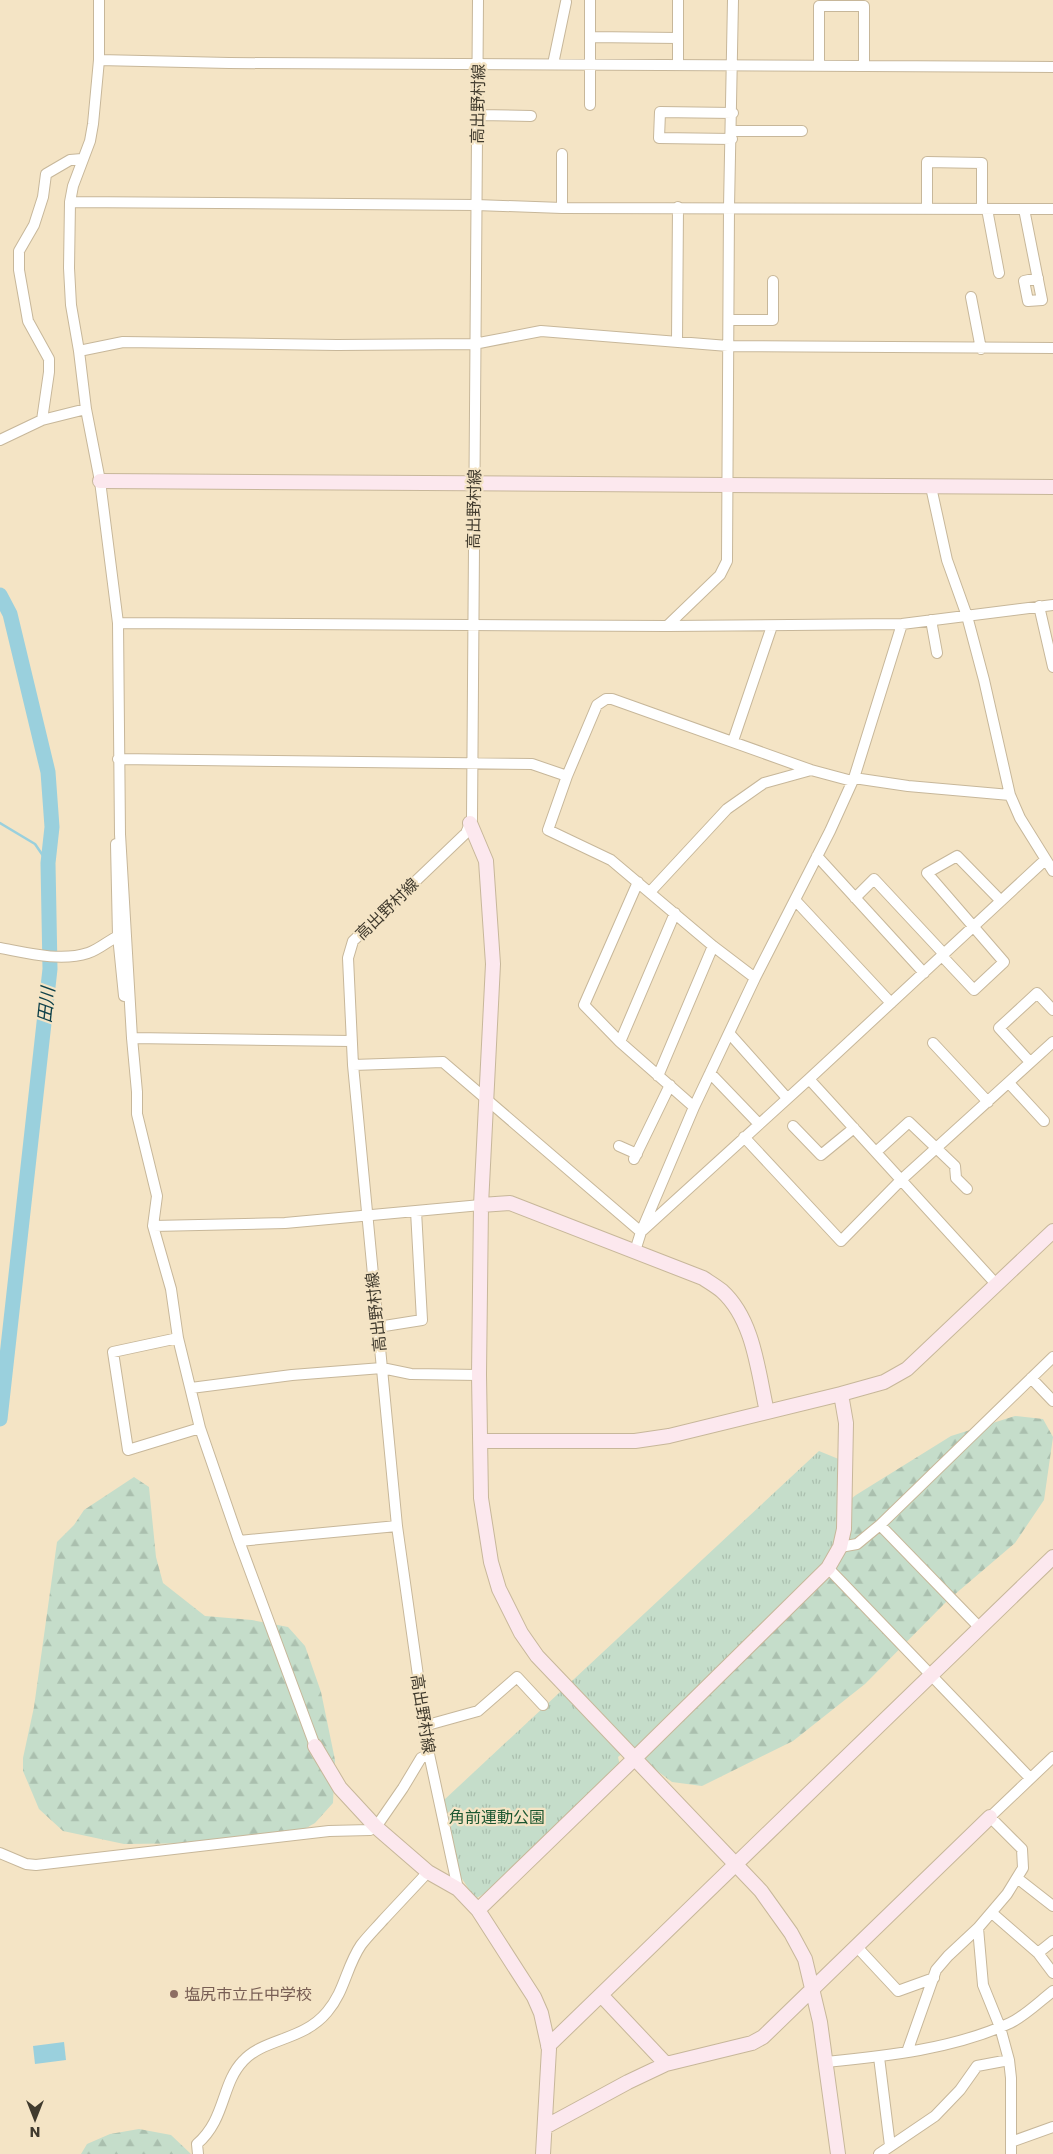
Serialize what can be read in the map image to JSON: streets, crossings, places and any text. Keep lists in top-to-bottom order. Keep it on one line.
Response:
{"streets":{"street":["高出野村線"]},"water":["田川"],"parks":["角前運動公園"],"places":["塩尻市立丘中学校"],"north":"bottom"}
